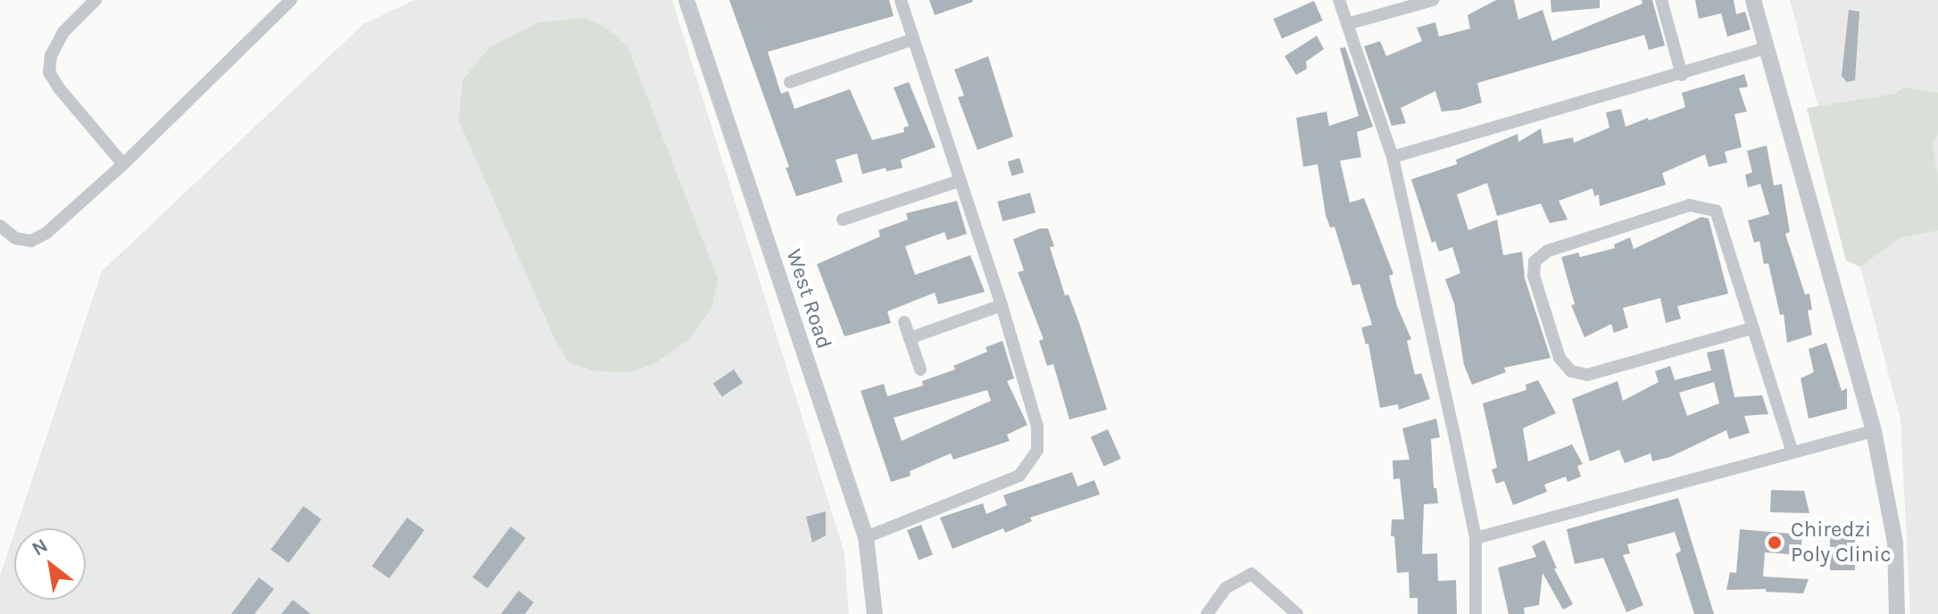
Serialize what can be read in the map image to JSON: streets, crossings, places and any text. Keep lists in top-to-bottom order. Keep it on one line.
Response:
{"streets":{"street":["West Road"]},"places":["Chiredzi Poly Clinic"],"north":"top left"}
